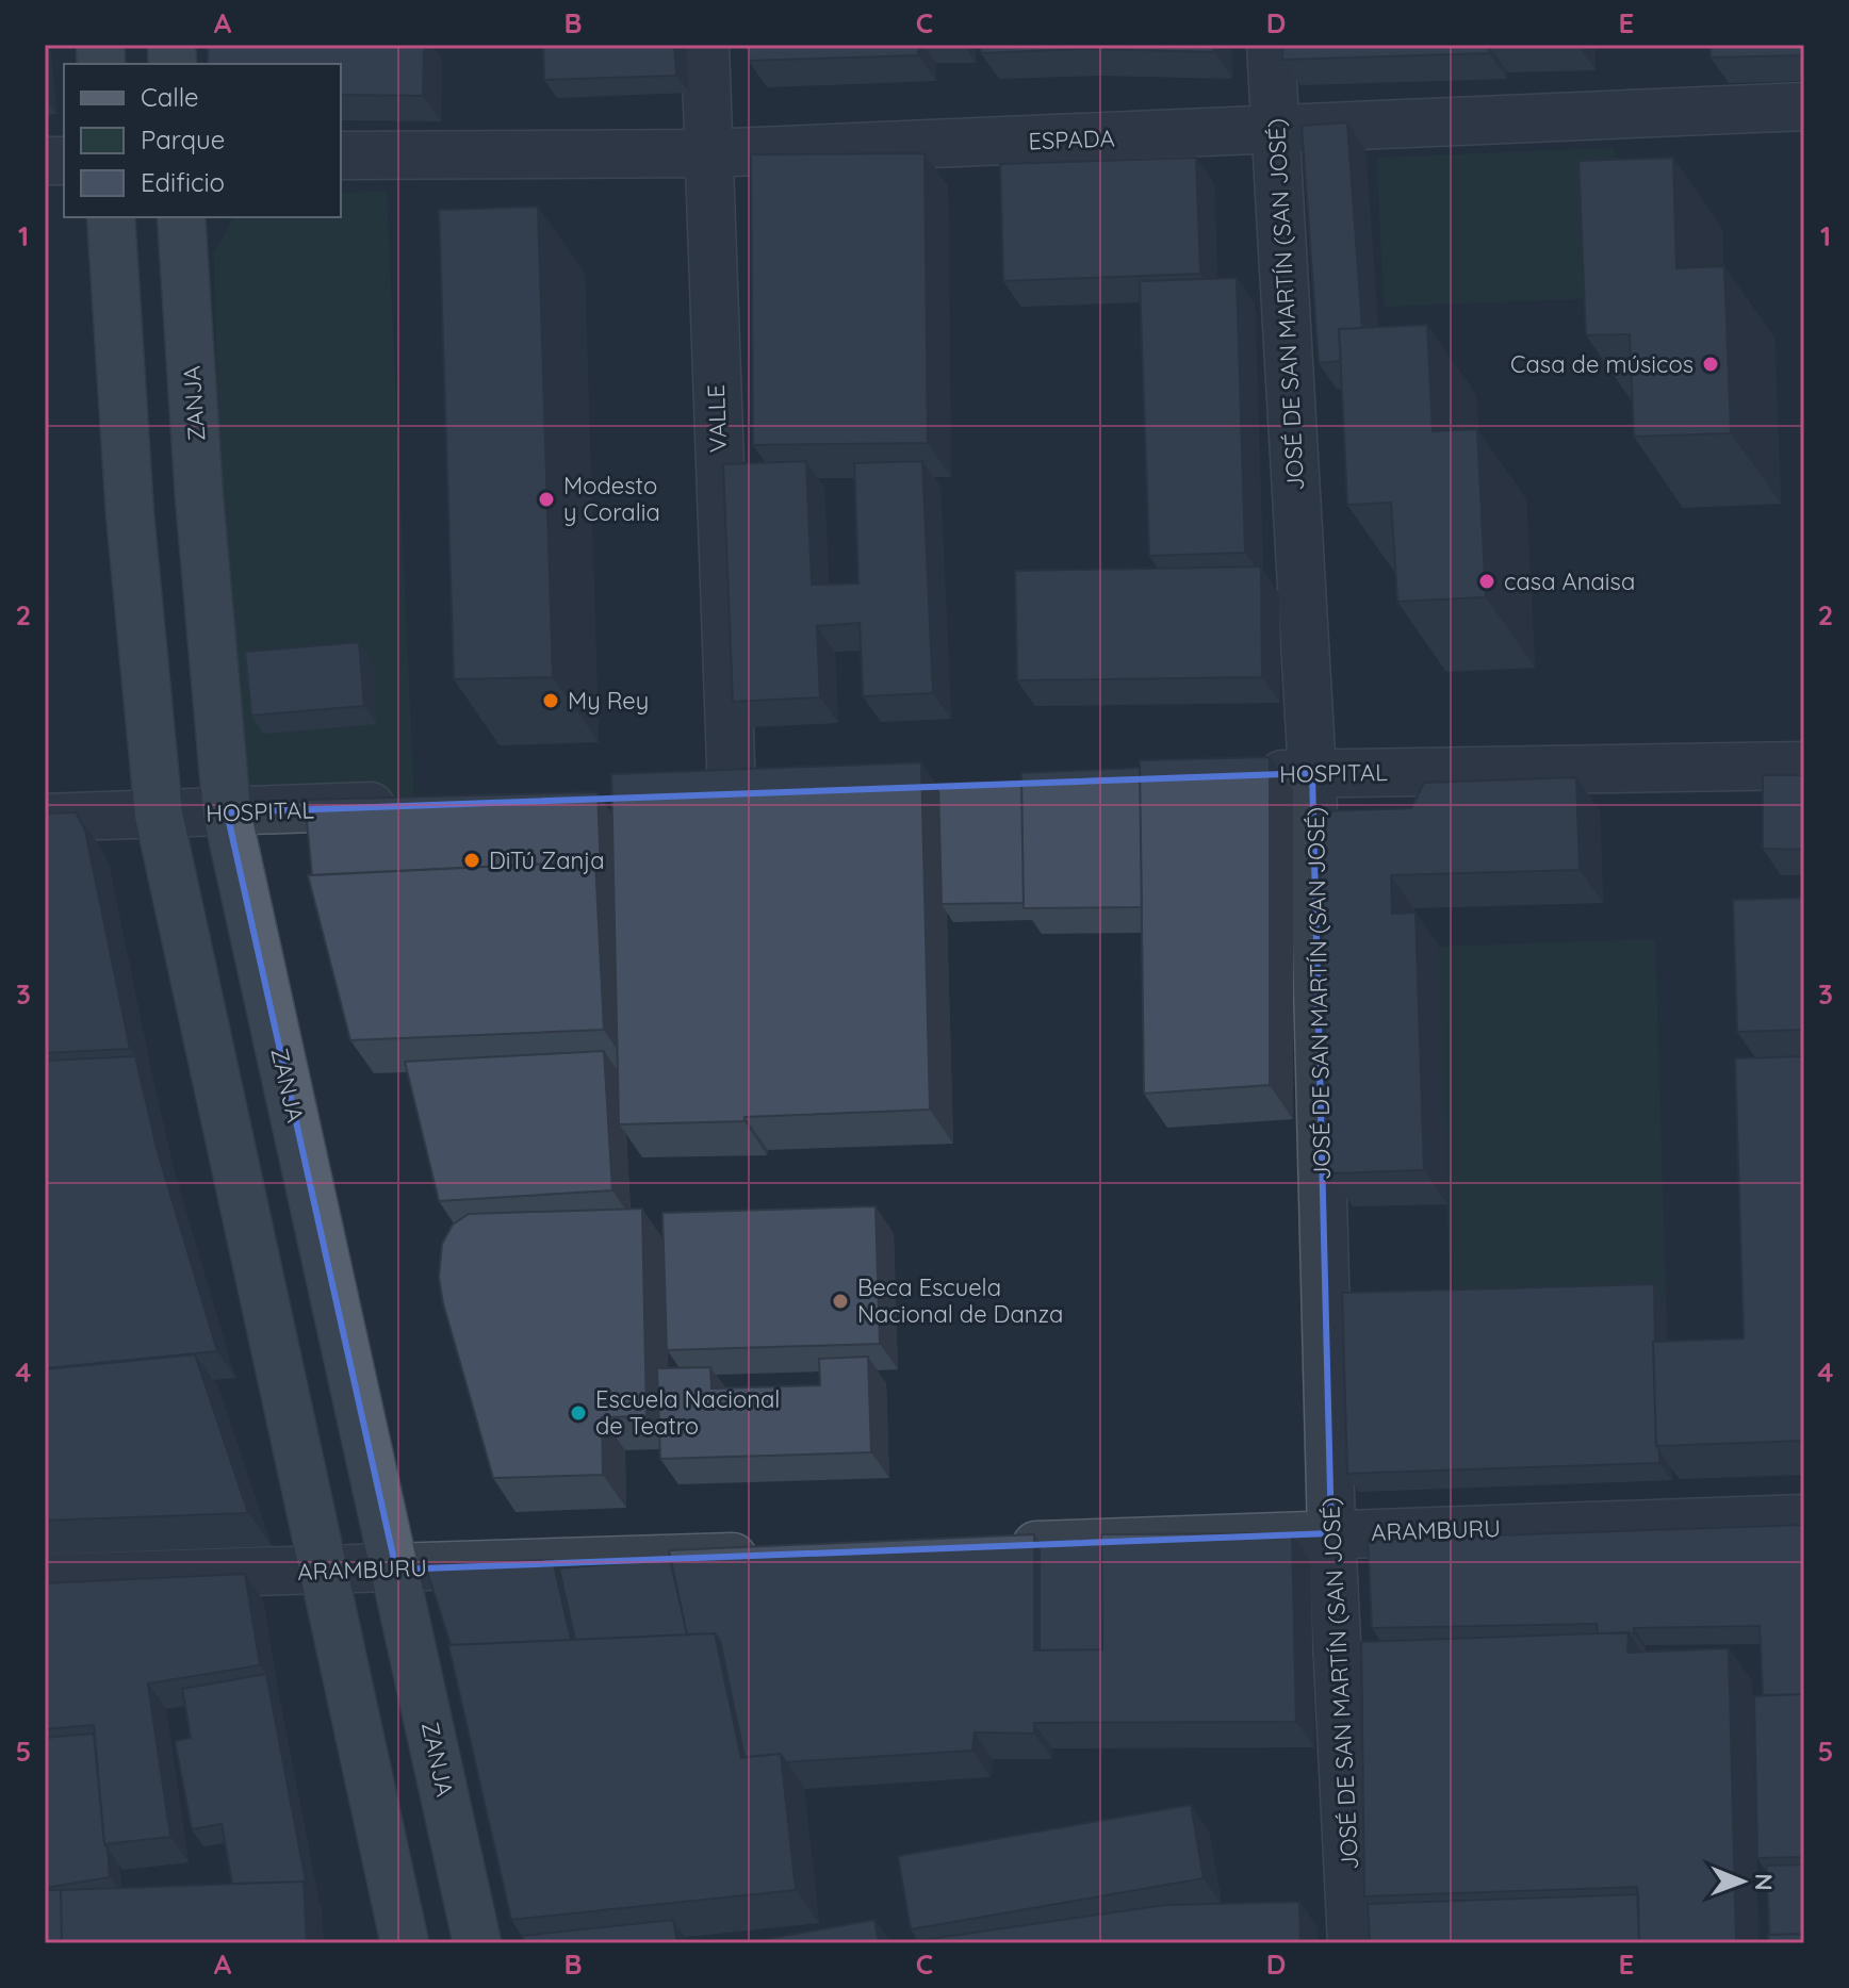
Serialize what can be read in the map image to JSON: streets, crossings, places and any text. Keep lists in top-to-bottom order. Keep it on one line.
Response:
{"streets":{"main road":["ZANJA"],"street":["ESPADA","JOSÉ DE SAN MARTÍN (SAN JOSÉ)","VALLE","HOSPITAL","ARAMBURU"]},"crossings":[["ESPADA","JOSÉ DE SAN MARTÍN (SAN JOSÉ)"],["ESPADA","VALLE"],["JOSÉ DE SAN MARTÍN (SAN JOSÉ)","HOSPITAL"],["JOSÉ DE SAN MARTÍN (SAN JOSÉ)","ARAMBURU"],["ZANJA","HOSPITAL"],["ZANJA","ARAMBURU"]],"places":["Casa de músicos","Modesto y Coralia","casa Anaisa","My Rey","DiTú Zanja","Beca Escuela Nacional de Danza","Escuela Nacional de Teatro"],"legend":["Calle","Parque","Edificio"],"north":"right","grid":{"columns":["A","B","C","D","E"],"rows":["1","2","3","4","5"]}}
